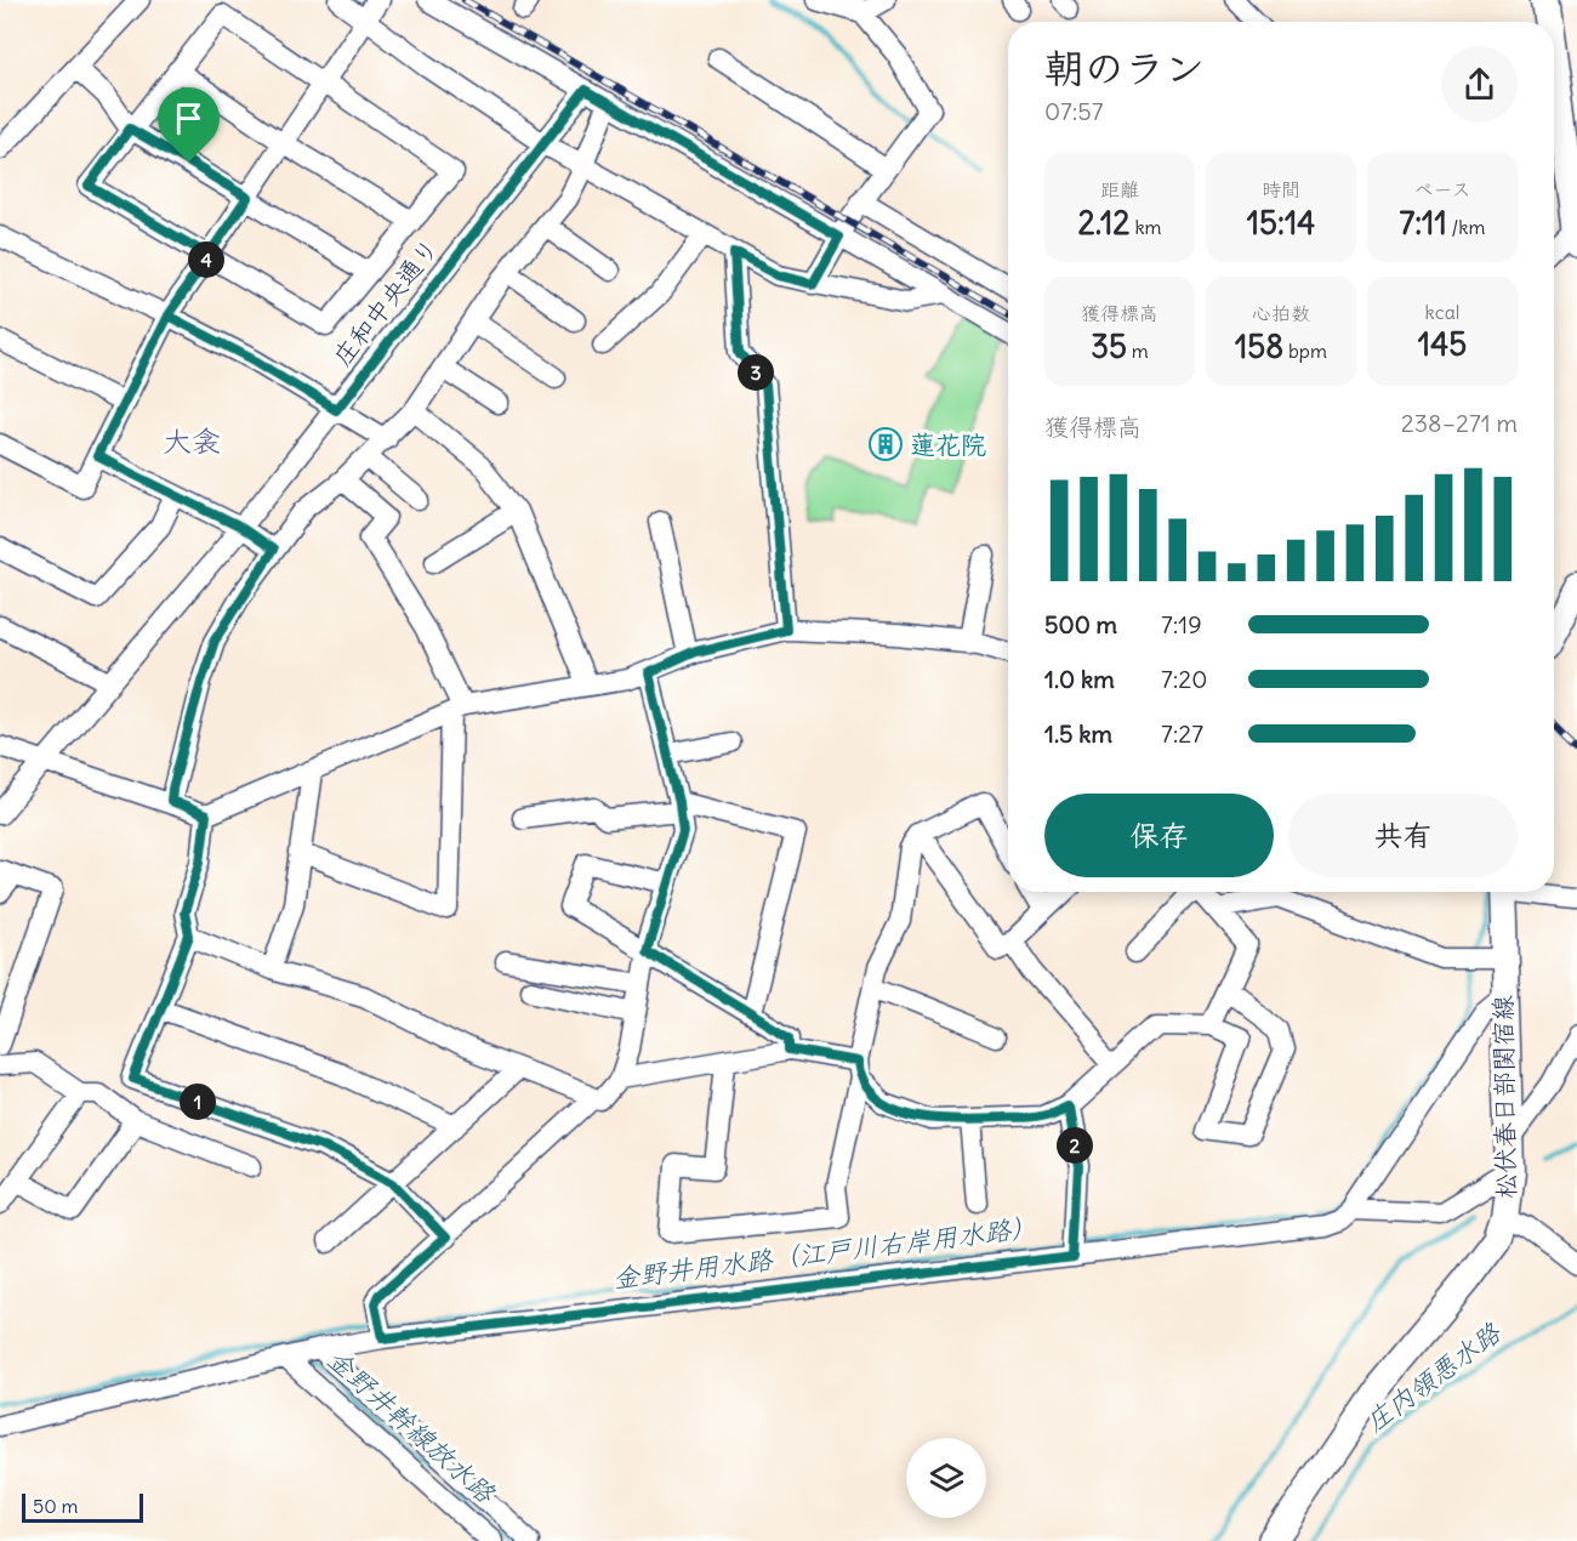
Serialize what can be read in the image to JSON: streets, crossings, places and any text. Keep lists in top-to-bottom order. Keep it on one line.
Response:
{"streets":{"main road":["松伏春日部関宿線"],"street":["庄和中央通り"]},"districts":["大衾"],"water":["金野井用水路（江戸川右岸用水路）","庄内領悪水路","金野井幹線放水路"],"places":{"building":["蓮花院"]},"scale_bar":"50 m","page":{"heading":["朝のラン","07:57"],"stats":[["距離","2.12 km"],["時間","15:14"],["ペース","7:11 /km"],["獲得標高","35 m"],["心拍数","158 bpm"],["kcal","145"]],"pins":["4","3","1","2"],"chart":["獲得標高","238–271 m"],"list":[{"name":"500 m","note":"7:19"},{"name":"1.0 km","note":"7:20"},{"name":"1.5 km","note":"7:27"}],"buttons":["保存","共有"],"scale":"50 m"}}
